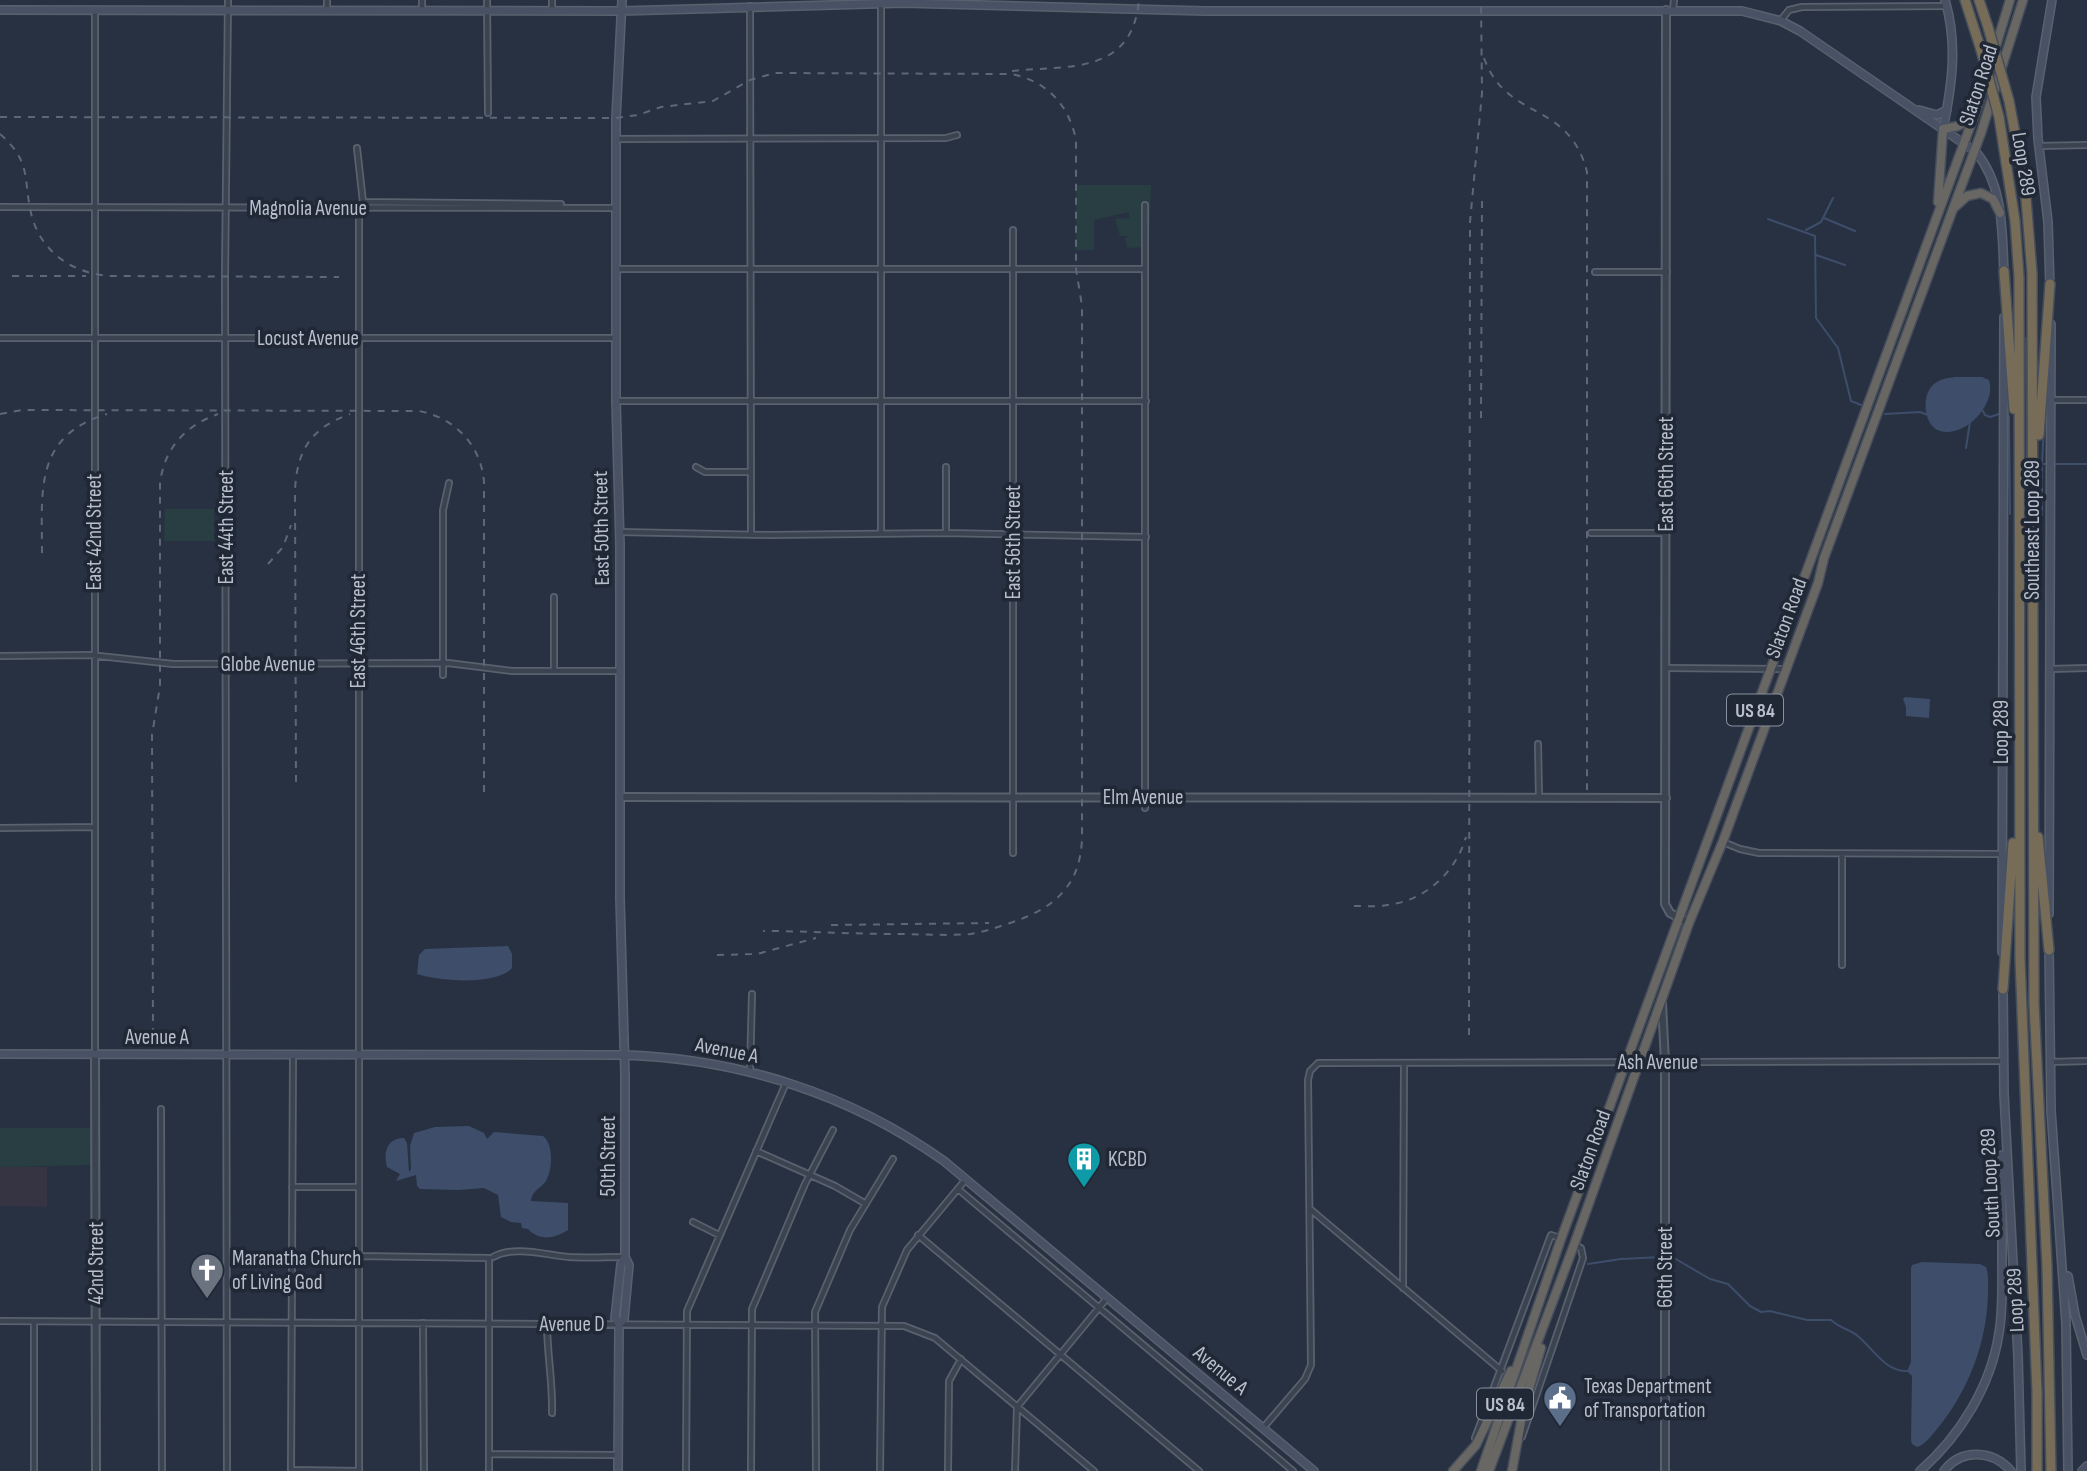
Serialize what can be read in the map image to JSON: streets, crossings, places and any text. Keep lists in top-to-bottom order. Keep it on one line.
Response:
{"streets":{"highway":["Slaton Road","Loop 289","US 84"],"main road":["East 50th Street","Southeast Loop 289","Avenue A","50th Street","South Loop 289"],"street":["Magnolia Avenue","Locust Avenue","East 66th Street","East 44th Street","East 42nd Street","East 56th Street","East 46th Street","Globe Avenue","Elm Avenue","Ash Avenue","42nd Street","66th Street","Avenue D"]},"crossings":[["Slaton Road","East 66th Street"],["Slaton Road","Southeast Loop 289"],["Slaton Road","Ash Avenue"],["Magnolia Avenue","East 44th Street"],["Magnolia Avenue","East 50th Street"],["Magnolia Avenue","East 42nd Street"],["Magnolia Avenue","East 46th Street"],["Locust Avenue","East 44th Street"],["Locust Avenue","East 50th Street"],["Locust Avenue","East 42nd Street"],["Locust Avenue","East 46th Street"],["East 66th Street","Southeast Loop 289"],["East 66th Street","Elm Avenue"],["East 44th Street","Southeast Loop 289"],["East 44th Street","Globe Avenue"],["East 44th Street","Avenue A"],["East 44th Street","Avenue D"],["East 50th Street","Southeast Loop 289"],["East 50th Street","Globe Avenue"],["East 50th Street","Elm Avenue"],["East 50th Street","Avenue A"],["East 50th Street","50th Street"],["Southeast Loop 289","East 42nd Street"],["Southeast Loop 289","Ash Avenue"],["Southeast Loop 289","South Loop 289"],["East 42nd Street","Globe Avenue"],["East 42nd Street","Avenue A"],["East 42nd Street","42nd Street"],["East 56th Street","Elm Avenue"],["East 46th Street","Globe Avenue"],["East 46th Street","Avenue A"],["East 46th Street","Avenue D"],["Avenue A","50th Street"],["Avenue A","42nd Street"],["Ash Avenue","South Loop 289"],["Ash Avenue","66th Street"],["50th Street","Avenue D"],["42nd Street","Avenue D"]],"places":{"building":["KCBD"],"church":["Maranatha Church of Living God"],"public building":["Texas Department of Transportation"]}}
